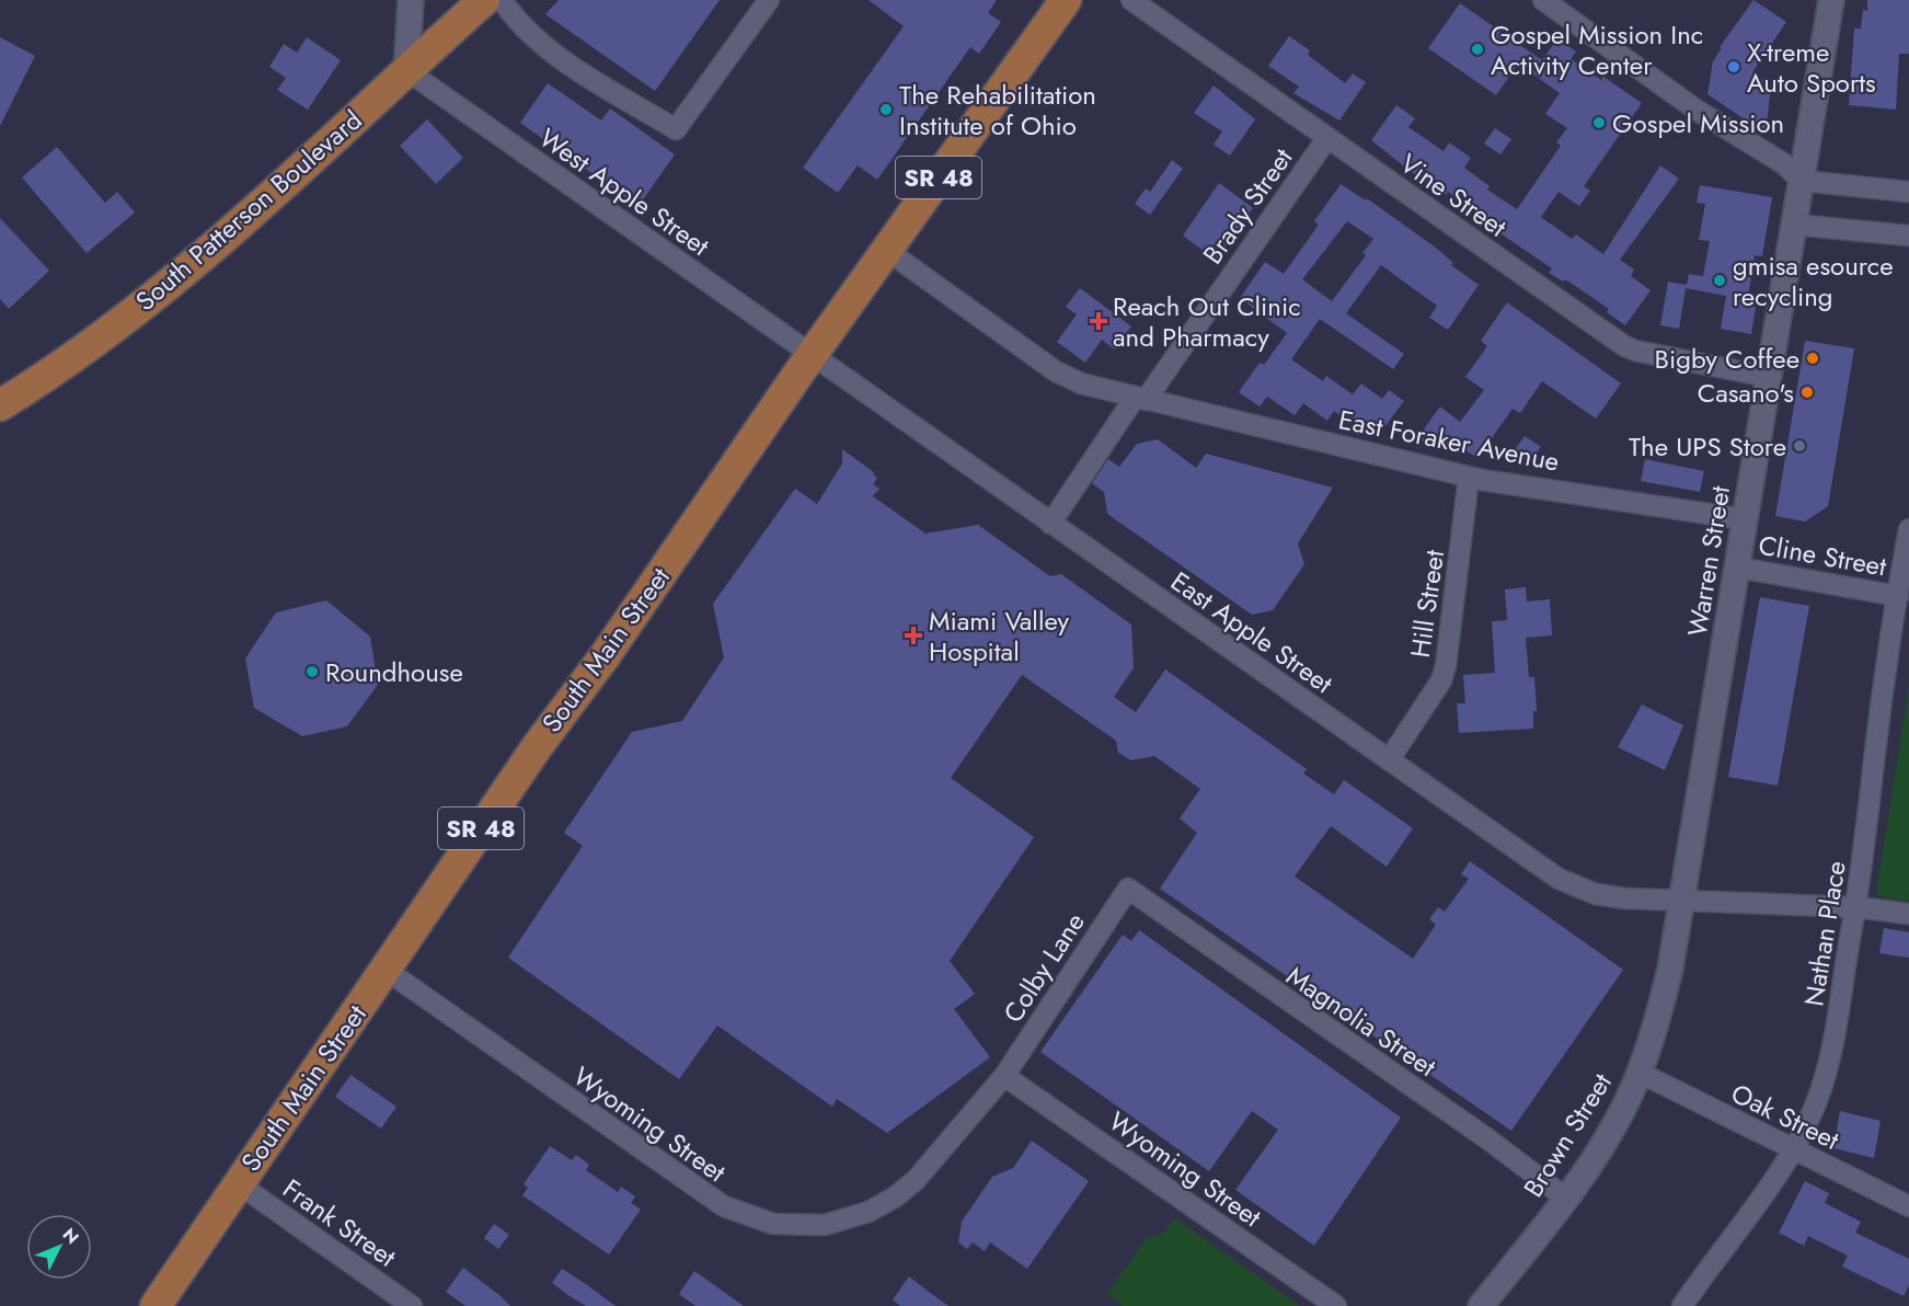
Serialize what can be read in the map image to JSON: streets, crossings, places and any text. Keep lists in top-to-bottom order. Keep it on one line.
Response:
{"streets":{"main road":["SR 48","South Patterson Boulevard","South Main Street"],"street":["West Apple Street","Vine Street","Brady Street","East Foraker Avenue","Cline Street","Warren Street","Hill Street","East Apple Street","Nathan Place","Colby Lane","Magnolia Street","Oak Street","Wyoming Street","Brown Street","Frank Street"]},"crossings":[["West Apple Street","South Patterson Boulevard"],["West Apple Street","East Apple Street"],["West Apple Street","South Main Street"],["Vine Street","Brady Street"],["Vine Street","Warren Street"],["Brady Street","East Foraker Avenue"],["Brady Street","East Apple Street"],["East Foraker Avenue","Warren Street"],["East Foraker Avenue","Hill Street"],["East Foraker Avenue","South Main Street"],["Cline Street","Warren Street"],["Cline Street","Nathan Place"],["Warren Street","East Apple Street"],["Warren Street","Brown Street"],["Hill Street","East Apple Street"],["East Apple Street","South Main Street"],["East Apple Street","Nathan Place"],["East Apple Street","Brown Street"],["South Main Street","Wyoming Street"],["South Main Street","Frank Street"],["Nathan Place","Oak Street"],["Colby Lane","Magnolia Street"],["Colby Lane","Wyoming Street"],["Magnolia Street","Brown Street"],["Oak Street","Brown Street"]],"places":{"other":["Gospel Mission Inc Activity Center","X-treme Auto Sports","The Rehabilitation Institute of Ohio","Gospel Mission","gmisa esource recycling","Bigby Coffee","Casano's","The UPS Store","Roundhouse"],"health":["Reach Out Clinic and Pharmacy","Miami Valley Hospital"]},"north":"top right"}
